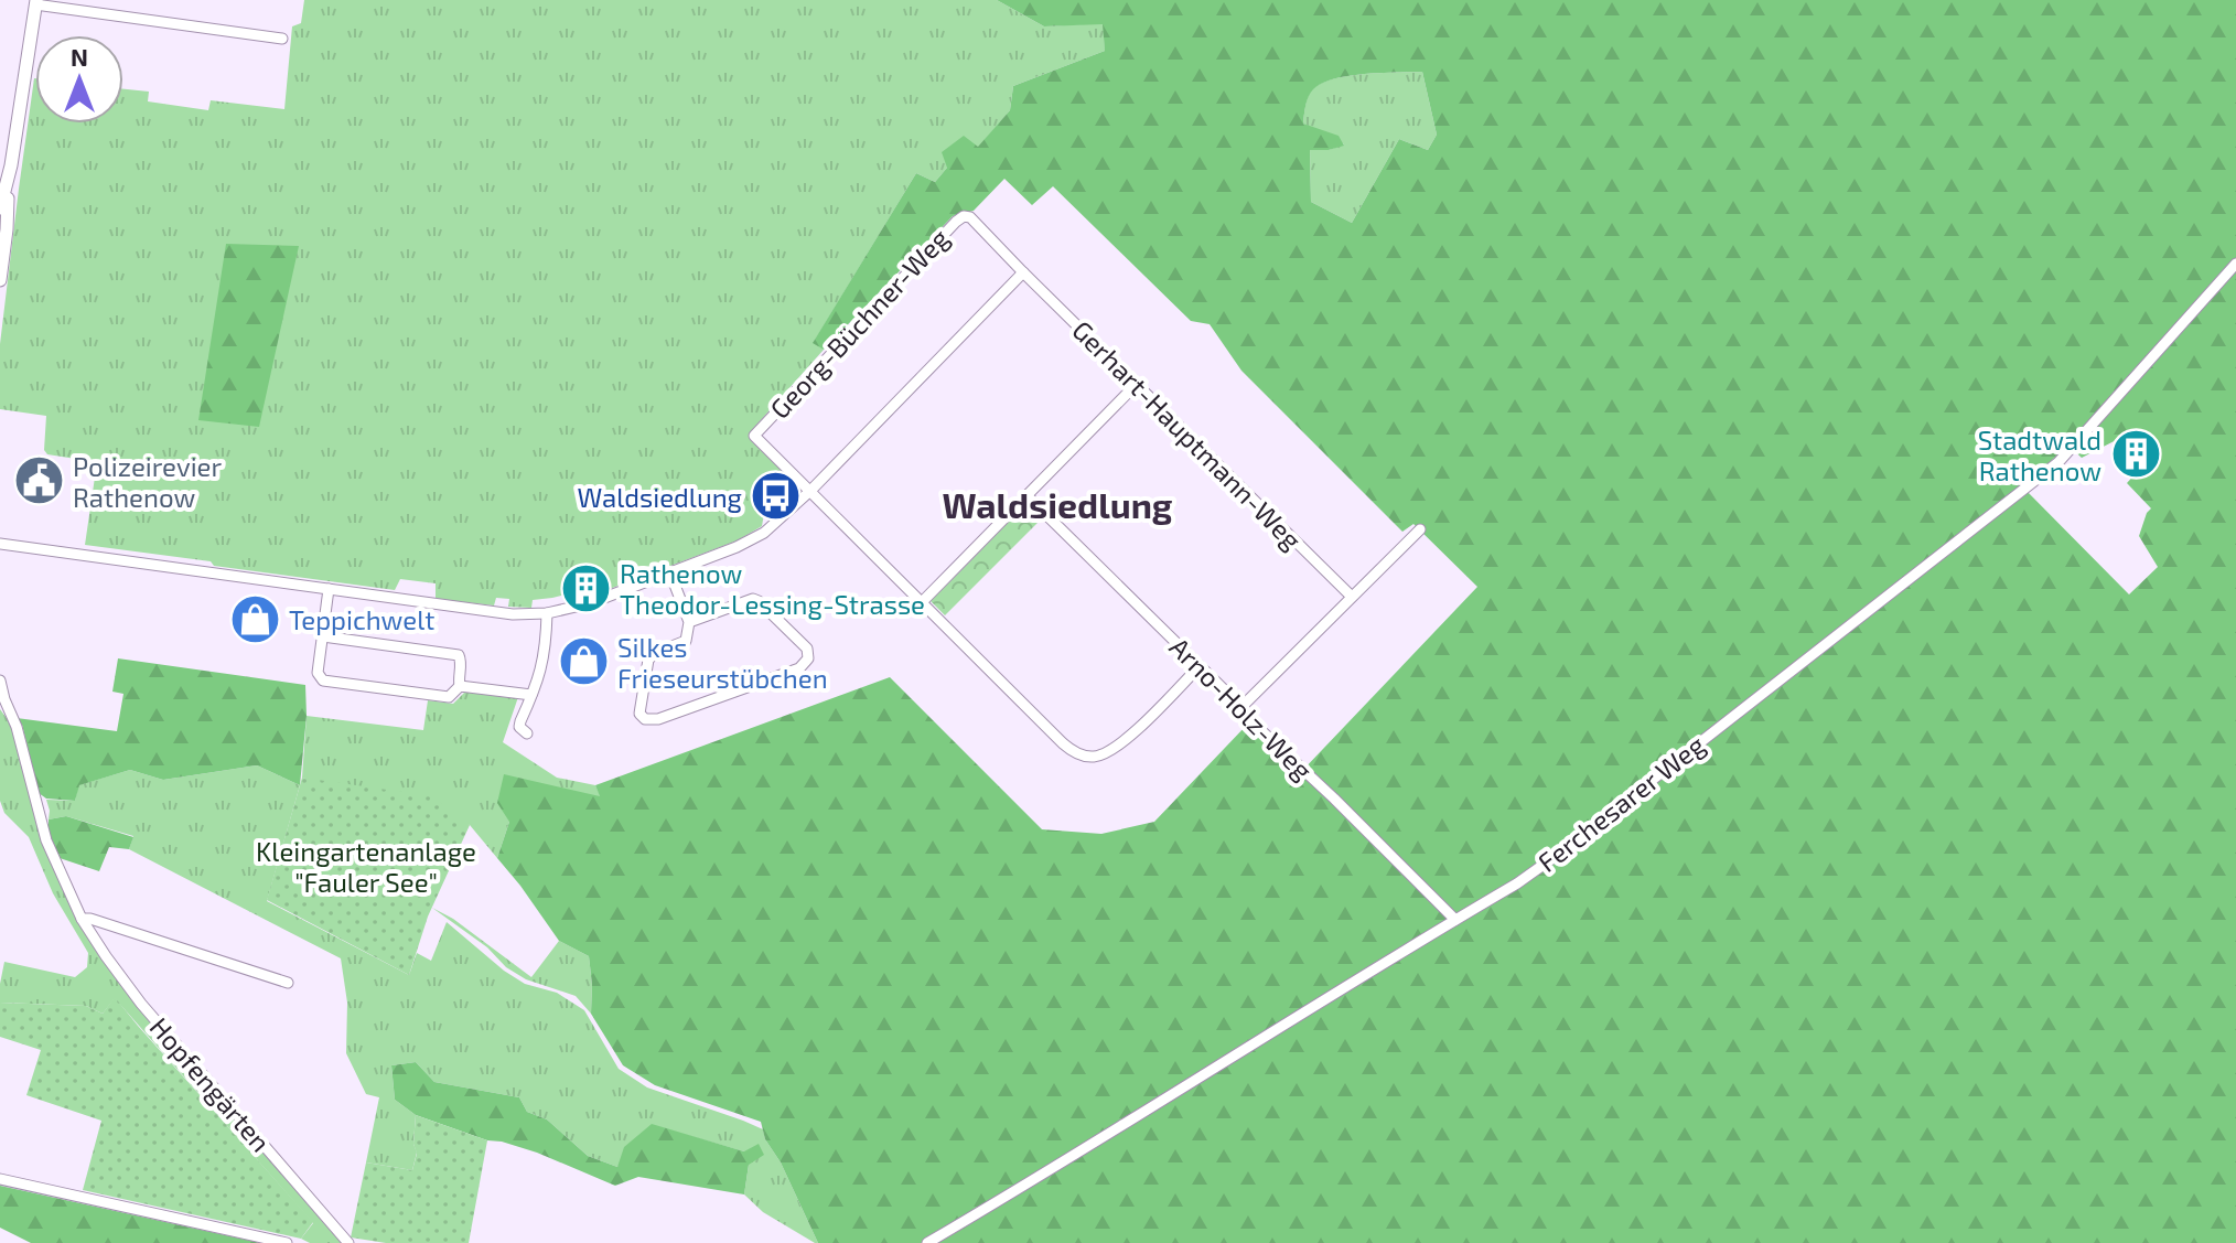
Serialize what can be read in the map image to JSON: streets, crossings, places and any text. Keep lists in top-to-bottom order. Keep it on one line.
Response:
{"streets":{"street":["Georg-Büchner-Weg","Gerhart-Hauptmann-Weg","Arno-Holz-Weg","Ferchesarer Weg","Hopfengärten"]},"crossings":[["Georg-Büchner-Weg","Gerhart-Hauptmann-Weg"],["Arno-Holz-Weg","Ferchesarer Weg"]],"districts":["Waldsiedlung"],"parks":["Kleingartenanlage \"Fauler See\""],"places":{"building":["Stadtwald Rathenow","Rathenow Theodor-Lessing-Strasse"],"public building":["Polizeirevier Rathenow"],"bus stop":["Waldsiedlung"],"shop":["Teppichwelt","Silkes Frieseurstübchen"]},"north":"top"}
